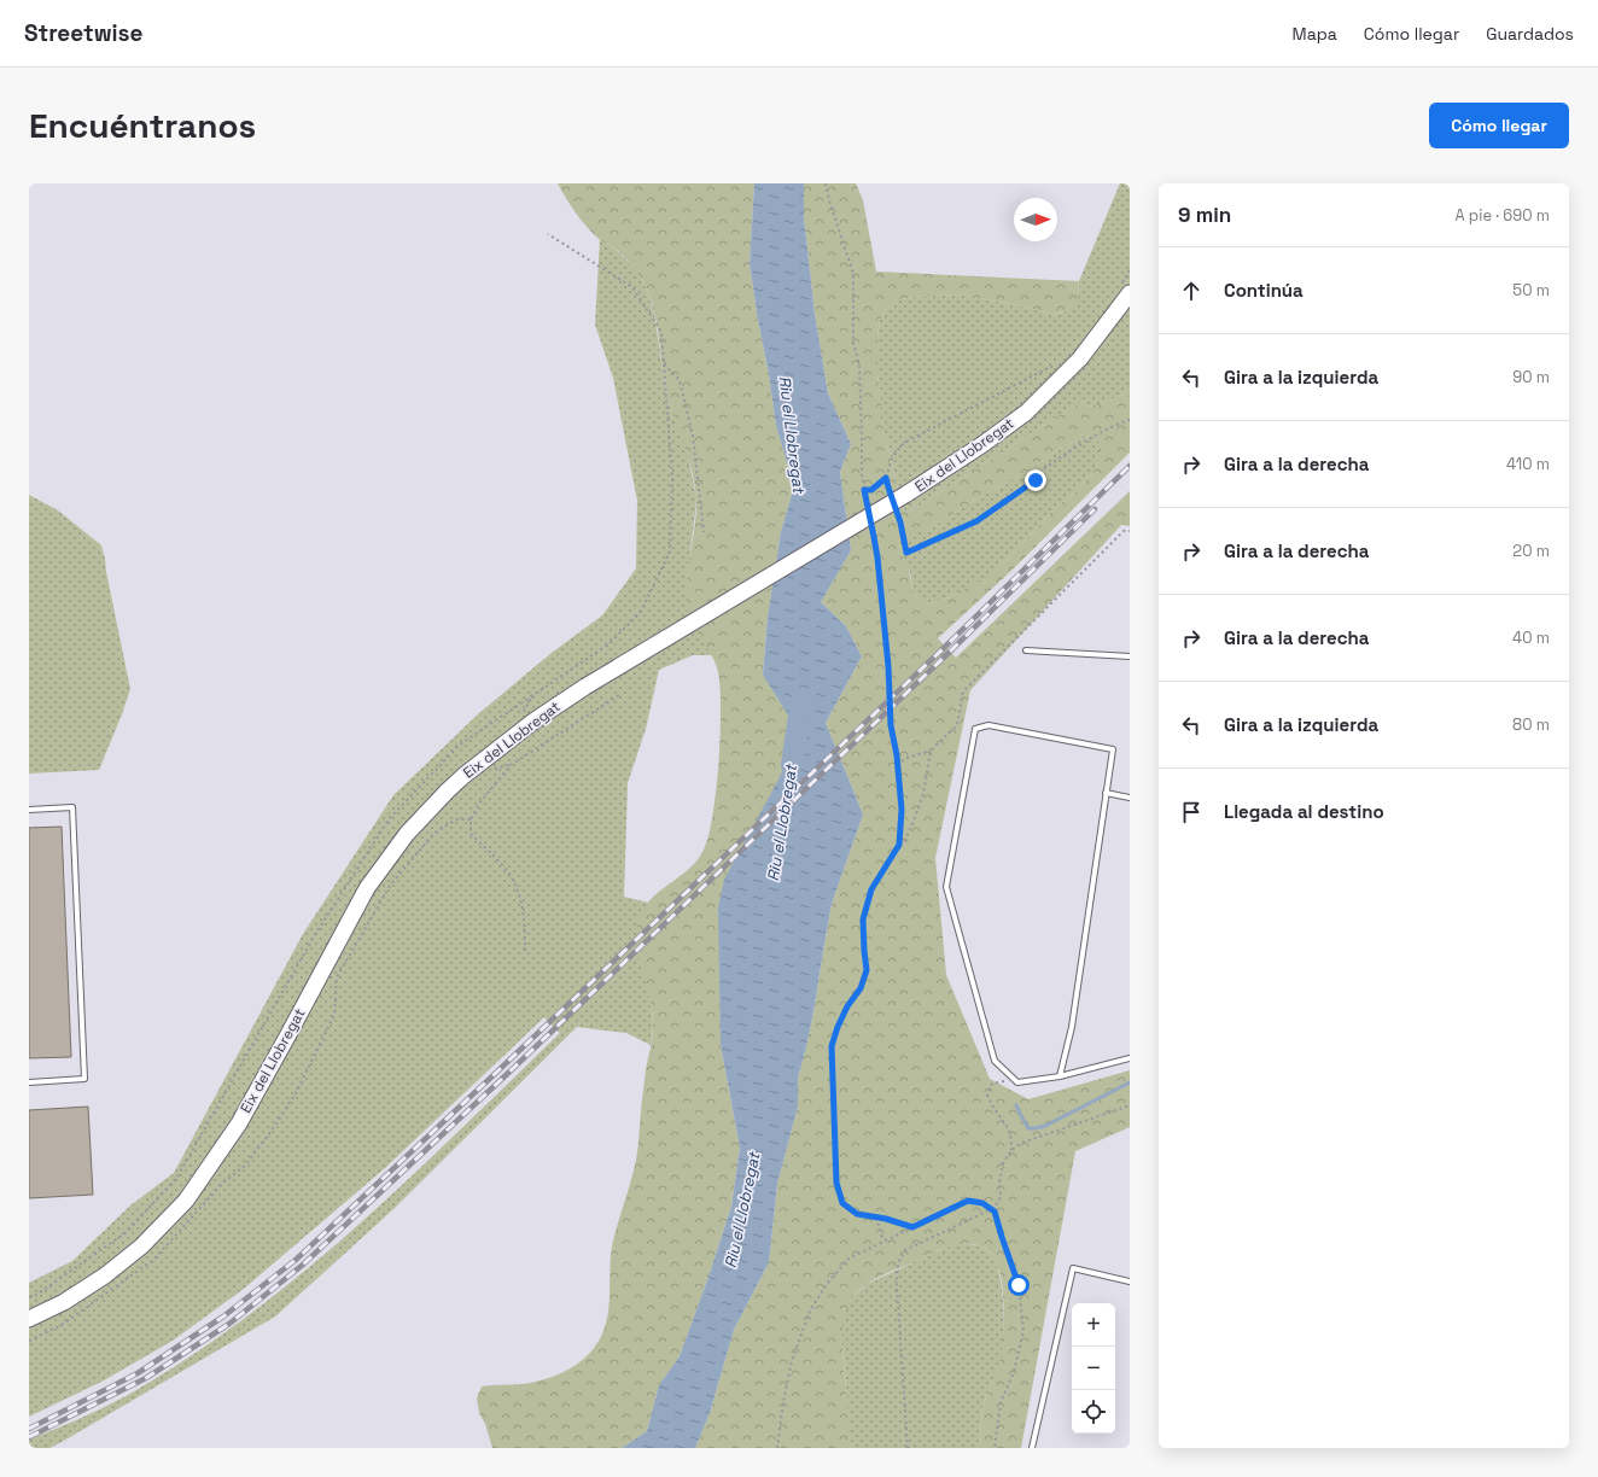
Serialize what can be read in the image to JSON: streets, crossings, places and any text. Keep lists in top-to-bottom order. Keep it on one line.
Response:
{"streets":{"highway":["Eix del Llobregat"]},"water":["Riu el Llobregat"],"north":"right","page":{"header":"Streetwise","nav":["Mapa","Cómo llegar","Guardados"],"buttons":"Cómo llegar","title":"Encuéntranos","heading":["9 min","A pie · 690 m"],"list":[["Continúa","50 m"],["Gira a la izquierda","90 m"],["Gira a la derecha","410 m"],["Gira a la derecha","20 m"],["Gira a la derecha","40 m"],["Gira a la izquierda","80 m"],"Llegada al destino"],"map_buttons":["+","−"]}}
